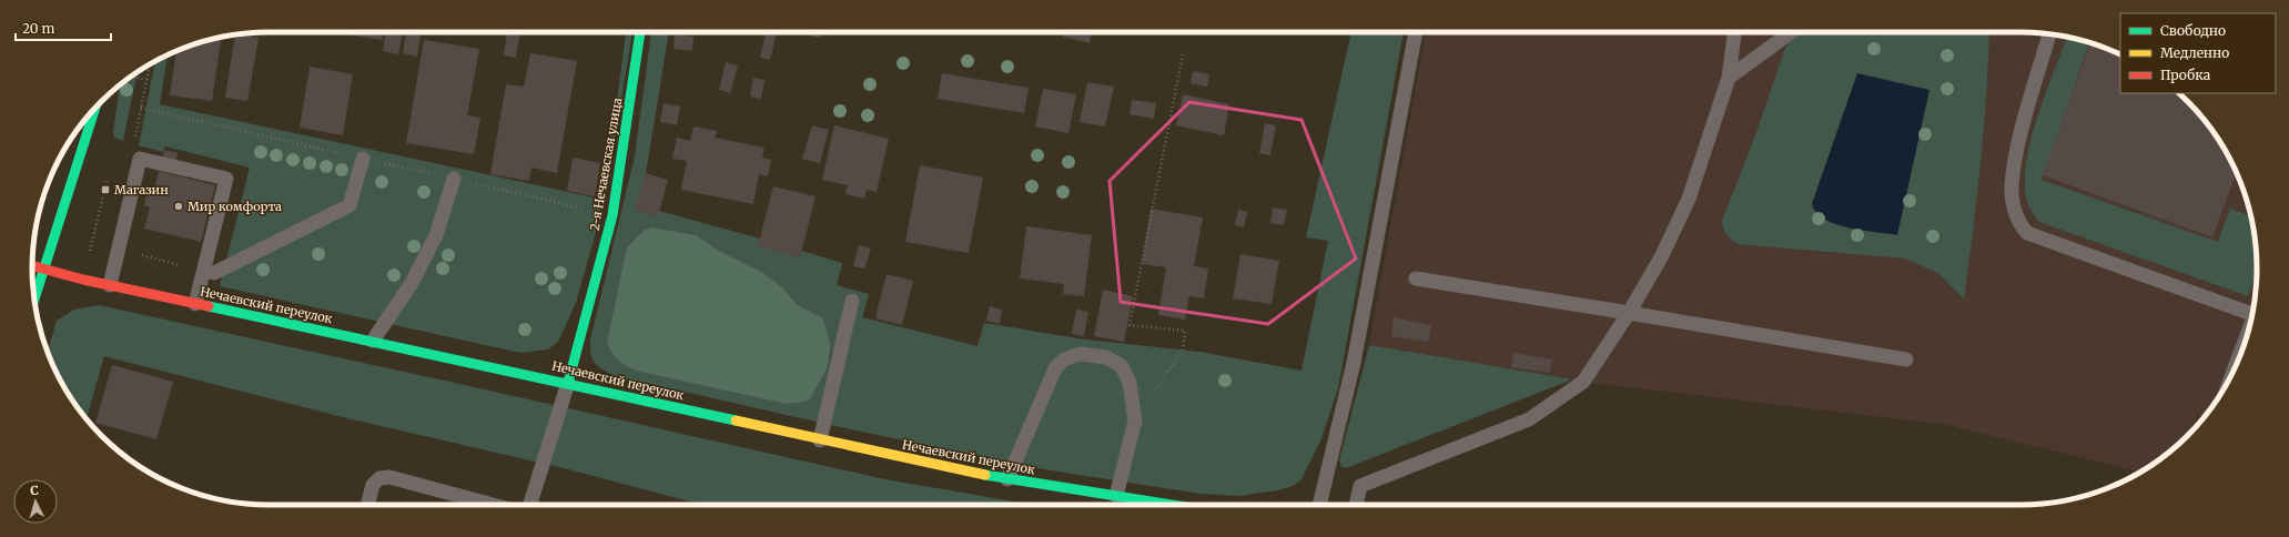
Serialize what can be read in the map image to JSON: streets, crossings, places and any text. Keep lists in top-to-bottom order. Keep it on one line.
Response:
{"streets":{"street":["2-я Нечаевская улица","Нечаевский переулок"]},"crossings":[["2-я Нечаевская улица","Нечаевский переулок"]],"places":{"transit":["Магазин"],"other":["Мир комфорта"]},"legend":["Свободно","Медленно","Пробка"],"scale_bar":"20 m","north":"top"}
